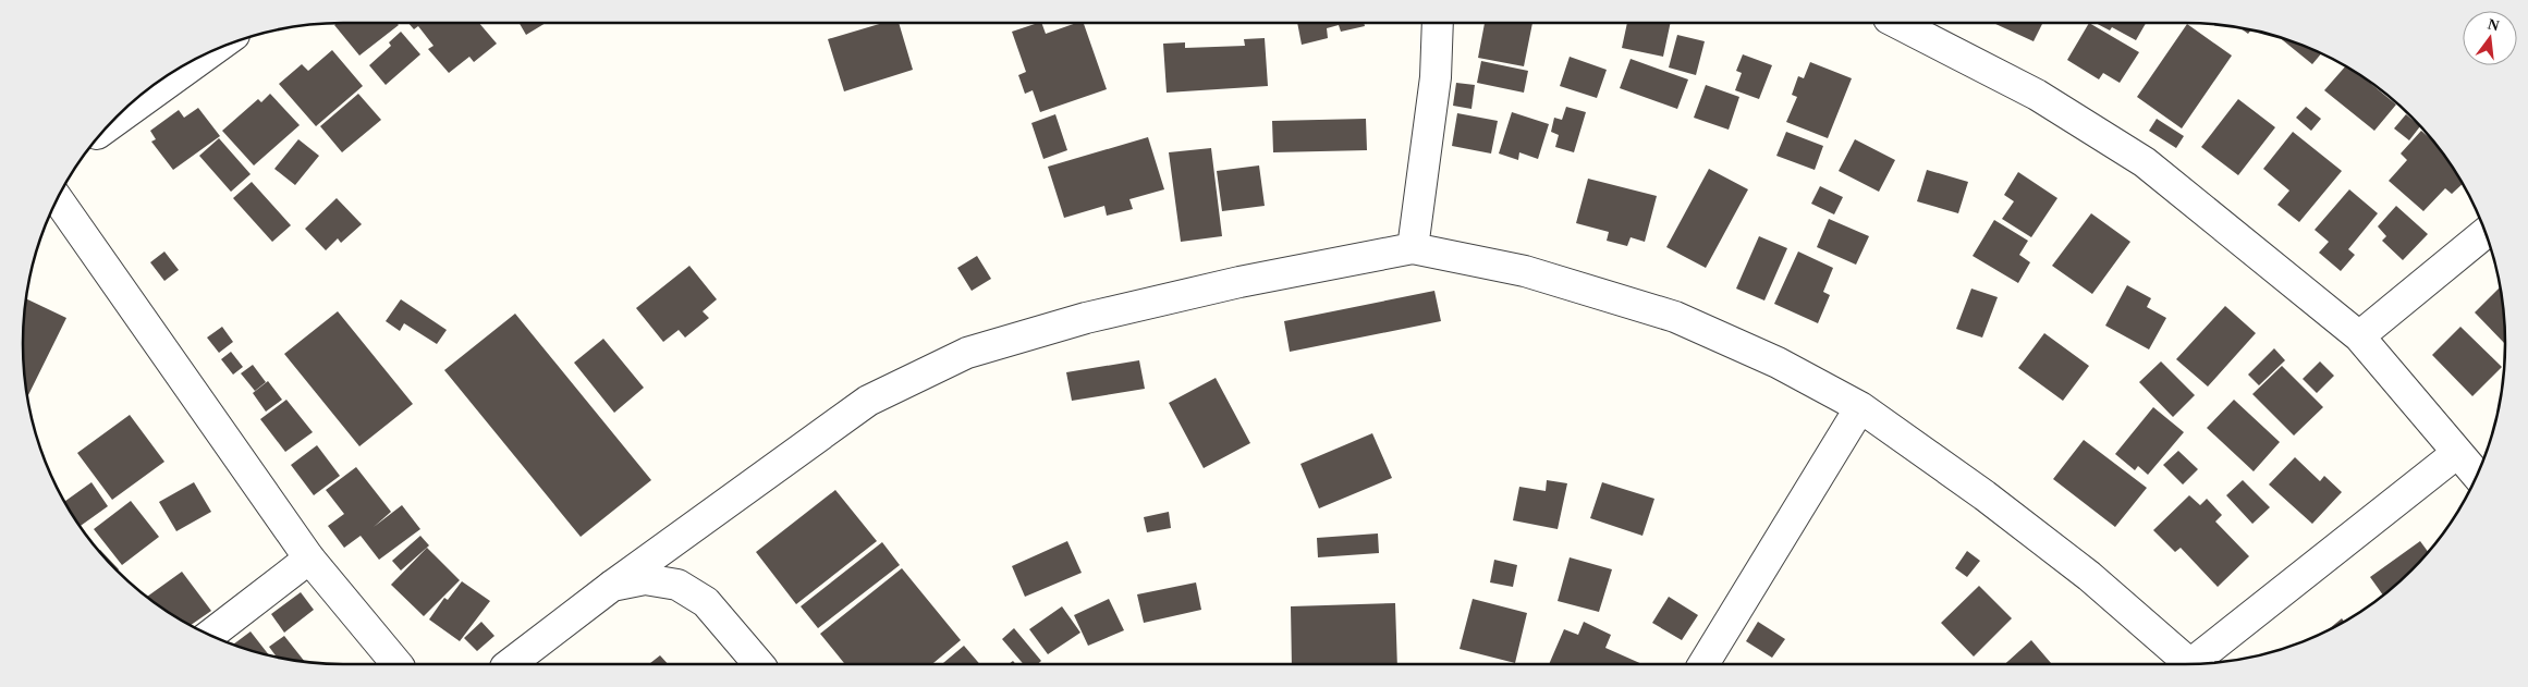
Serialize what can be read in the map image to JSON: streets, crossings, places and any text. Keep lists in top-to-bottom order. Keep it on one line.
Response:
{"north":"top"}
